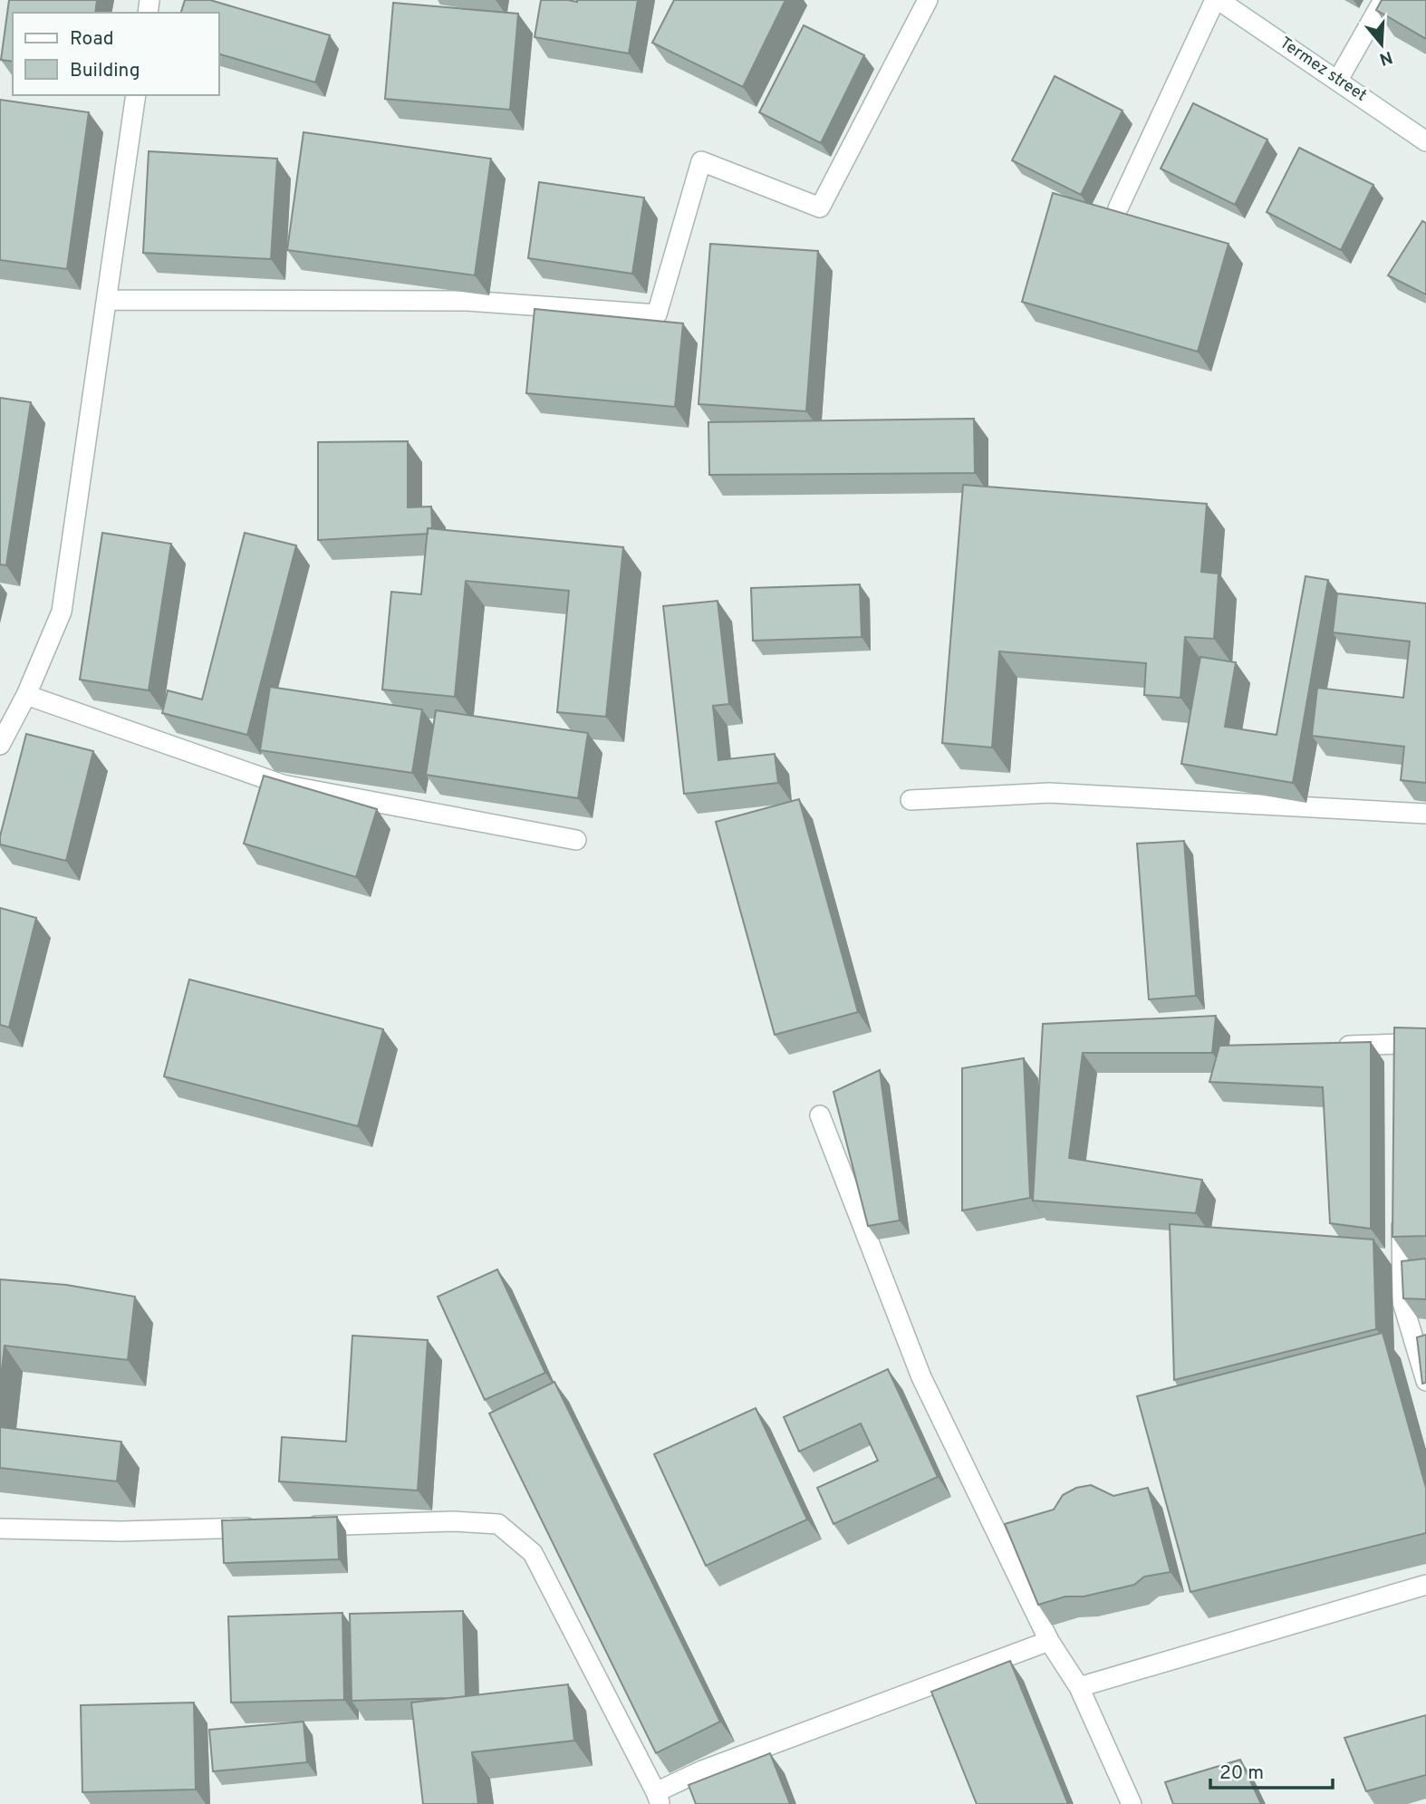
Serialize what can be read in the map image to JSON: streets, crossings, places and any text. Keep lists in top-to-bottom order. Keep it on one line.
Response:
{"streets":{"street":["Termez street"]},"legend":["Road","Building"],"scale_bar":"20 m","north":"bottom"}
